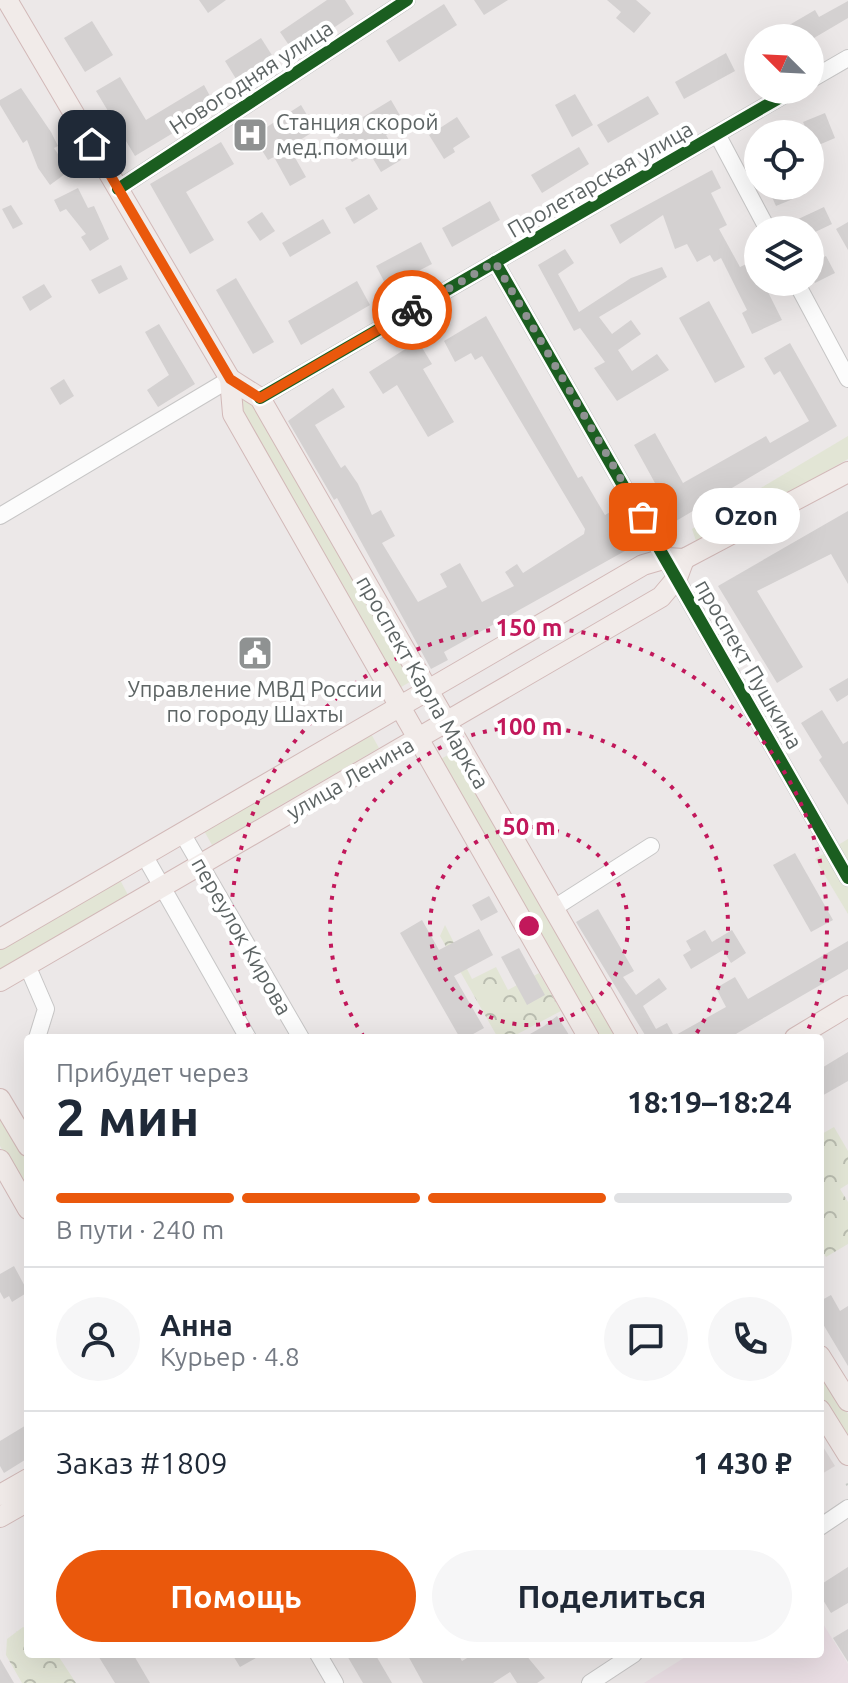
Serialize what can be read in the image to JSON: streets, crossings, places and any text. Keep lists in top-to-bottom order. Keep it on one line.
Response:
{"streets":{"main road":["проспект Карла Маркса","улица Ленина"],"street":["Новогодняя улица","Пролетарская улица","проспект Пушкина","переулок Кирова"]},"crossings":[["Новогодняя улица","проспект Карла Маркса"],["Пролетарская улица","проспект Пушкина"],["Пролетарская улица","проспект Карла Маркса"],["проспект Пушкина","улица Ленина"],["проспект Карла Маркса","улица Ленина"],["улица Ленина","переулок Кирова"]],"places":{"hospital":["Станция скорой мед.помощи"],"other":["Ozon"],"public building":["Управление МВД России по городу Шахты"]},"north":"top left","page":{"bubble":"Ozon","heading":["2 мин","Прибудет через","18:19–18:24"],"panel":["Анна","Курьер · 4.8","Заказ #1809","1 430 ₽"],"bar":"В пути · 240 m","buttons":["Помощь","Поделиться"]},"rings":["150 m","100 m","50 m"]}
